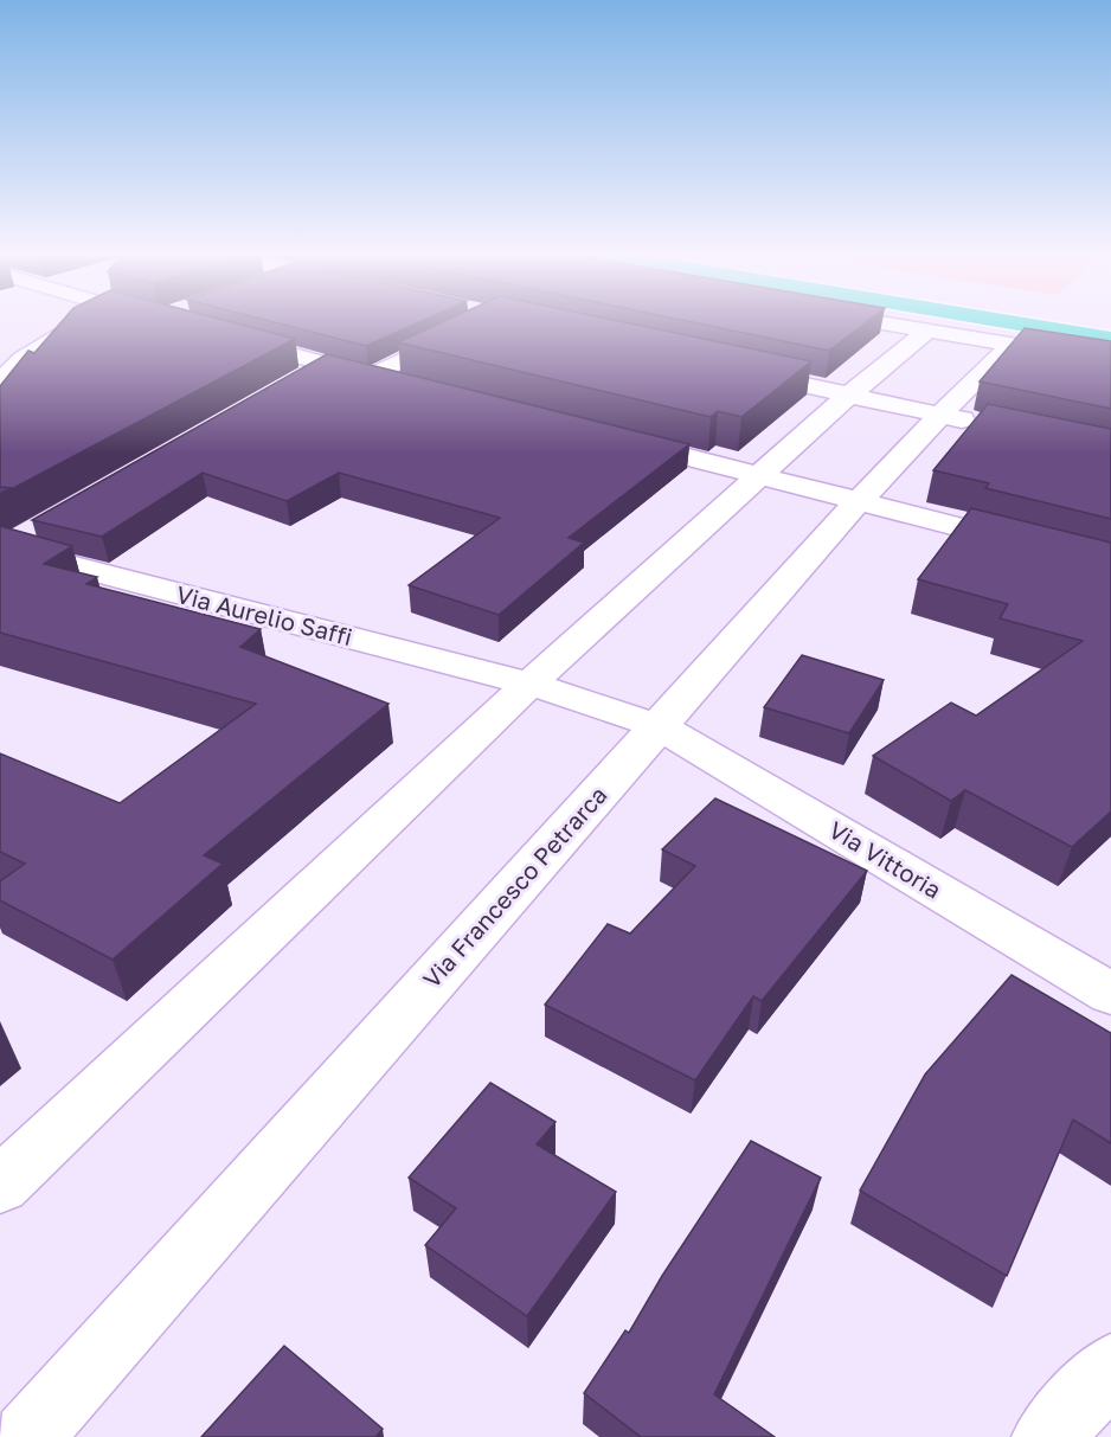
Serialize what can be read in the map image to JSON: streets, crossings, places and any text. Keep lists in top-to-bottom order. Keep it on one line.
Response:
{"streets":{"street":["Via Aurelio Saffi","Via Vittoria","Via Francesco Petrarca"]},"crossings":[["Via Aurelio Saffi","Via Vittoria"],["Via Aurelio Saffi","Via Francesco Petrarca"],["Via Vittoria","Via Francesco Petrarca"]]}
